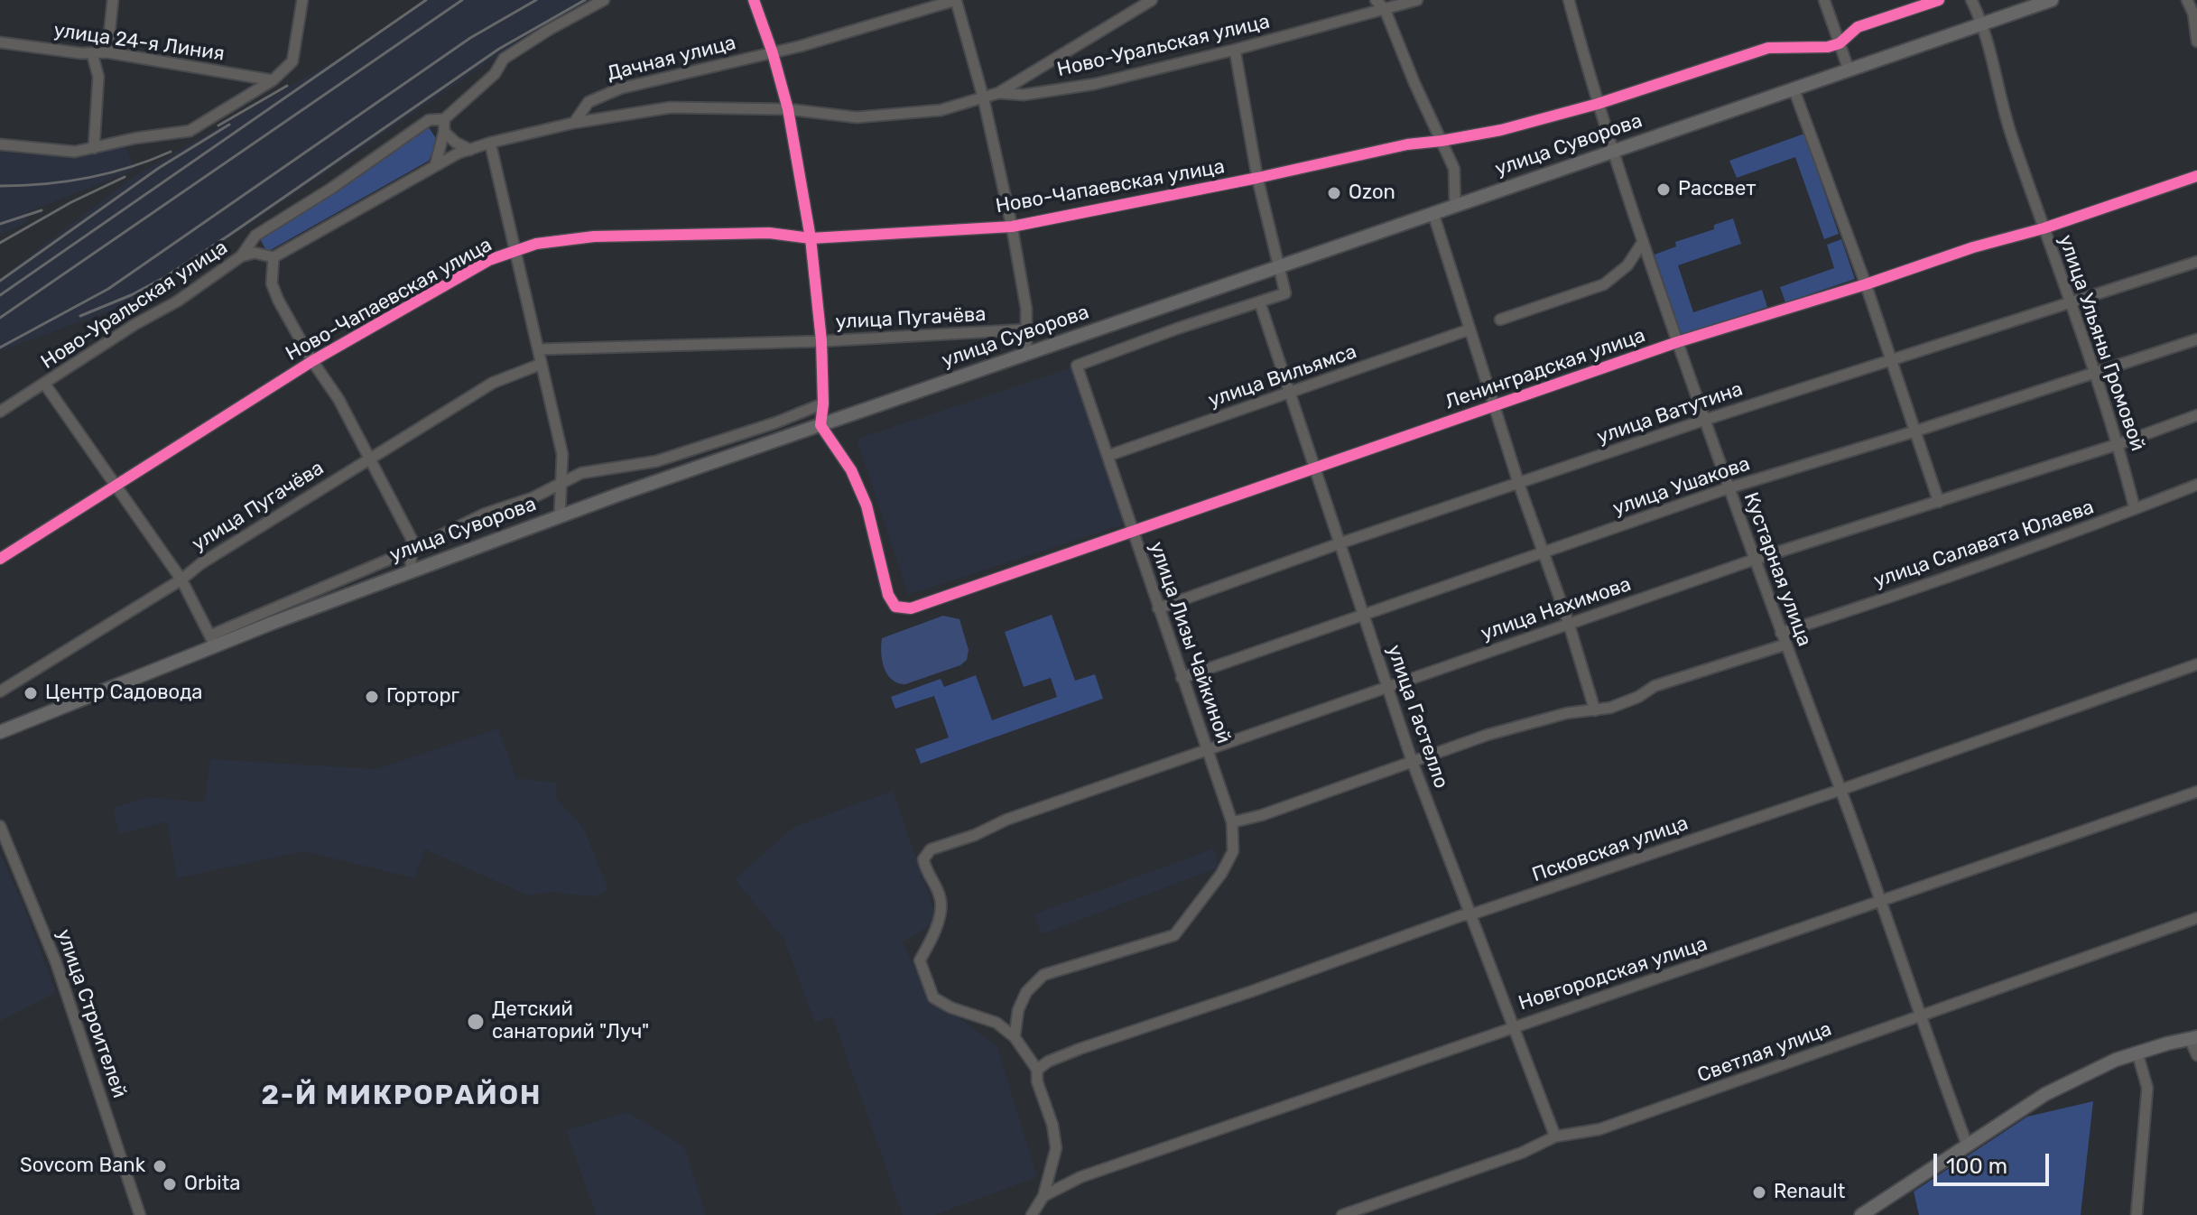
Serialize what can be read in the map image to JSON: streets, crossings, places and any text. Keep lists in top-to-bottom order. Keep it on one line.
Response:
{"streets":{"main road":["улица Суворова"],"street":["улица 24-я Линия","Ново-Уральская улица","Дачная улица","Ново-Чапаевская улица","улица Пугачёва","улица Ульяны Громовой","Ленинградская улица","улица Вильямса","улица Ватутина","улица Ушакова","улица Салавата Юлаева","Кустарная улица","улица Нахимова","улица Лизы Чайкиной","улица Гастелло","Псковская улица","Новгородская улица","улица Строителей","Светлая улица"]},"crossings":[["Ново-Уральская улица","Дачная улица"],["улица Суворова","улица Ульяны Громовой"],["улица Суворова","Ленинградская улица"],["улица Суворова","Кустарная улица"],["Ново-Чапаевская улица","Кустарная улица"],["улица Ульяны Громовой","Ленинградская улица"],["улица Ульяны Громовой","улица Ватутина"],["улица Ульяны Громовой","улица Ушакова"],["улица Ульяны Громовой","улица Салавата Юлаева"],["улица Ульяны Громовой","улица Нахимова"],["Ленинградская улица","Кустарная улица"],["Ленинградская улица","улица Лизы Чайкиной"],["Ленинградская улица","улица Гастелло"],["улица Вильямса","улица Лизы Чайкиной"],["улица Вильямса","улица Гастелло"],["улица Ватутина","Кустарная улица"],["улица Ватутина","улица Лизы Чайкиной"],["улица Ватутина","улица Гастелло"],["улица Ушакова","Кустарная улица"],["улица Ушакова","улица Лизы Чайкиной"],["улица Ушакова","улица Гастелло"],["улица Салавата Юлаева","Кустарная улица"],["Кустарная улица","улица Нахимова"],["Кустарная улица","Псковская улица"],["Кустарная улица","Новгородская улица"],["Кустарная улица","Светлая улица"],["улица Нахимова","улица Лизы Чайкиной"],["улица Нахимова","улица Гастелло"],["улица Лизы Чайкиной","улица Гастелло"],["улица Гастелло","Псковская улица"],["улица Гастелло","Новгородская улица"],["улица Гастелло","Светлая улица"]],"districts":["2-Й МИКРОРАЙОН"],"places":["Рассвет","Ozon","Центр Садовода","Горторг","Детский санаторий \"Луч\"","Sovcom Bank","Orbita","Renault"],"scale_bar":"100 m"}
